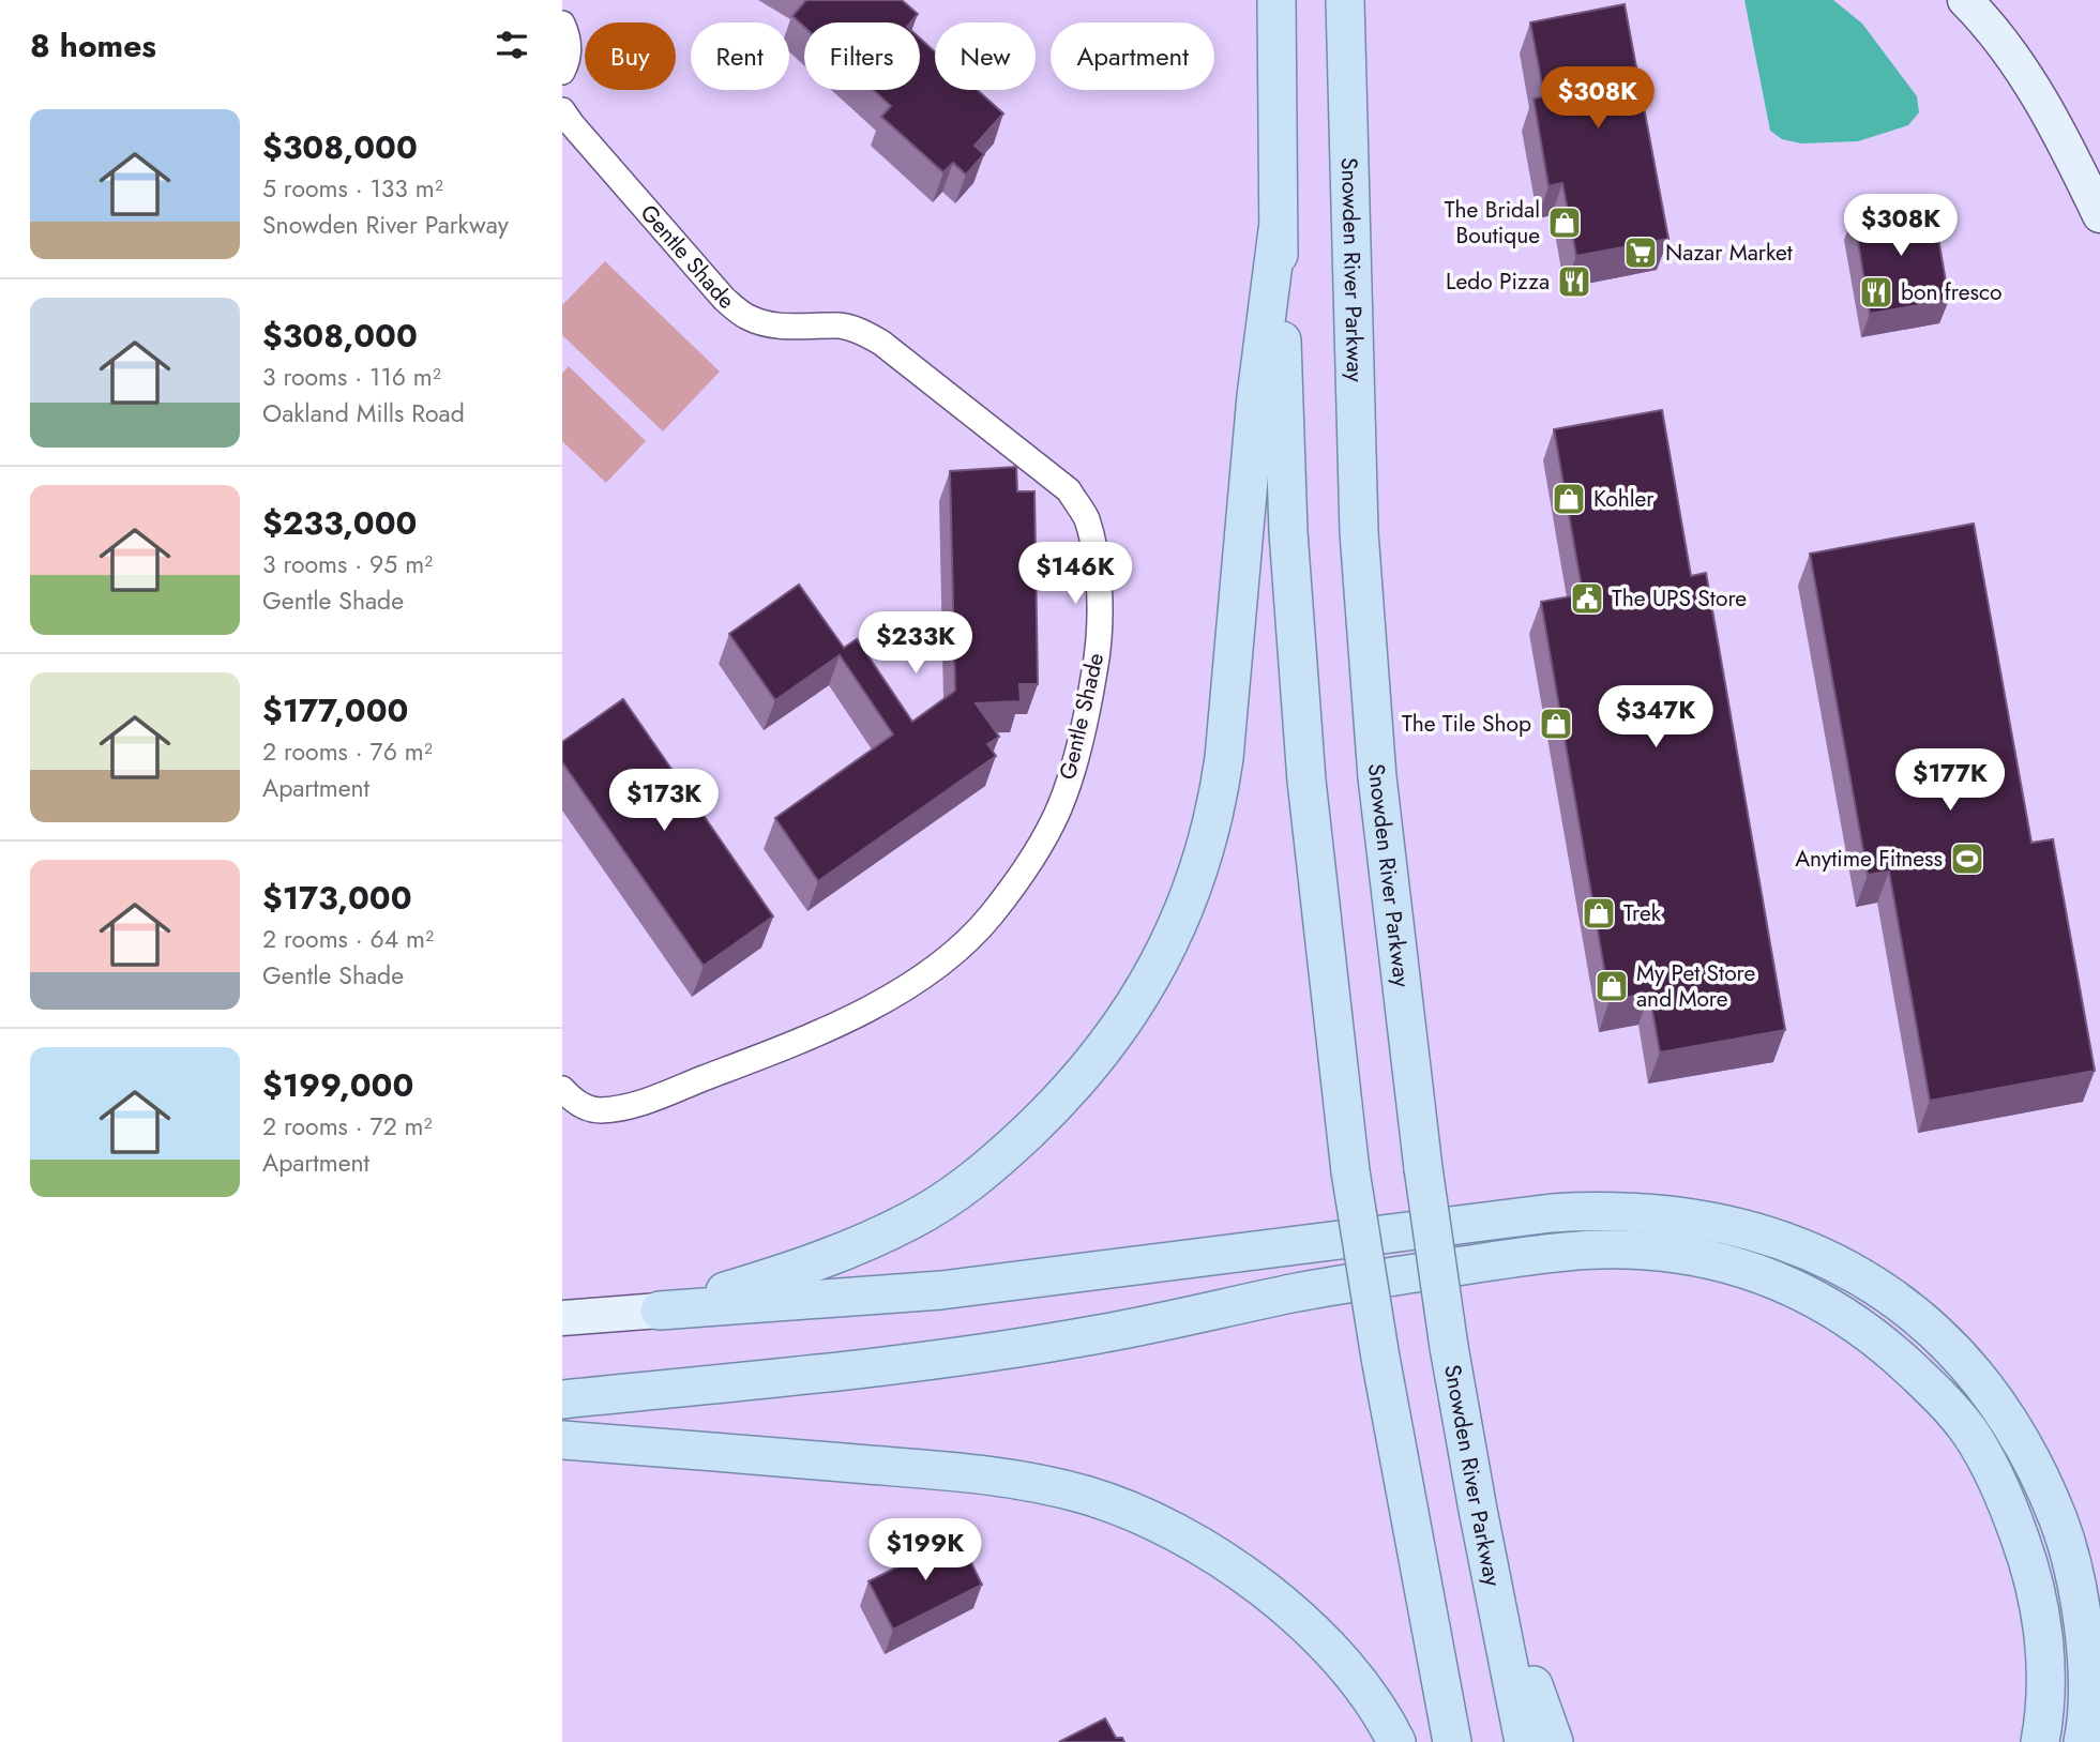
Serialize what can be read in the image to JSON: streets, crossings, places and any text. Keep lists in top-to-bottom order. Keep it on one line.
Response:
{"streets":{"main road":["Snowden River Parkway"],"street":["Gentle Shade"]},"places":{"shop":["The Bridal Boutique","Kohler","The Tile Shop","Trek","My Pet Store and More"],"supermarket":["Nazar Market"],"restaurant":["Ledo Pizza","bon fresco"],"public building":["The UPS Store"],"sports":["Anytime Fitness"]},"page":{"heading":"8 homes","chip":["Buy","Rent","Filters","New","Apartment"],"price":["$308K","$308K","$146K","$233K","$347K","$177K","$173K","$199K"],"list":[{"name":"$308,000","note":"5 rooms · 133 m² · Snowden River Parkway"},{"name":"$308,000","note":"3 rooms · 116 m² · Oakland Mills Road"},{"name":"$233,000","note":"3 rooms · 95 m² · Gentle Shade"},{"name":"$177,000","note":"2 rooms · 76 m² · Apartment"},{"name":"$173,000","note":"2 rooms · 64 m² · Gentle Shade"},{"name":"$199,000","note":"2 rooms · 72 m² · Apartment"}]}}
